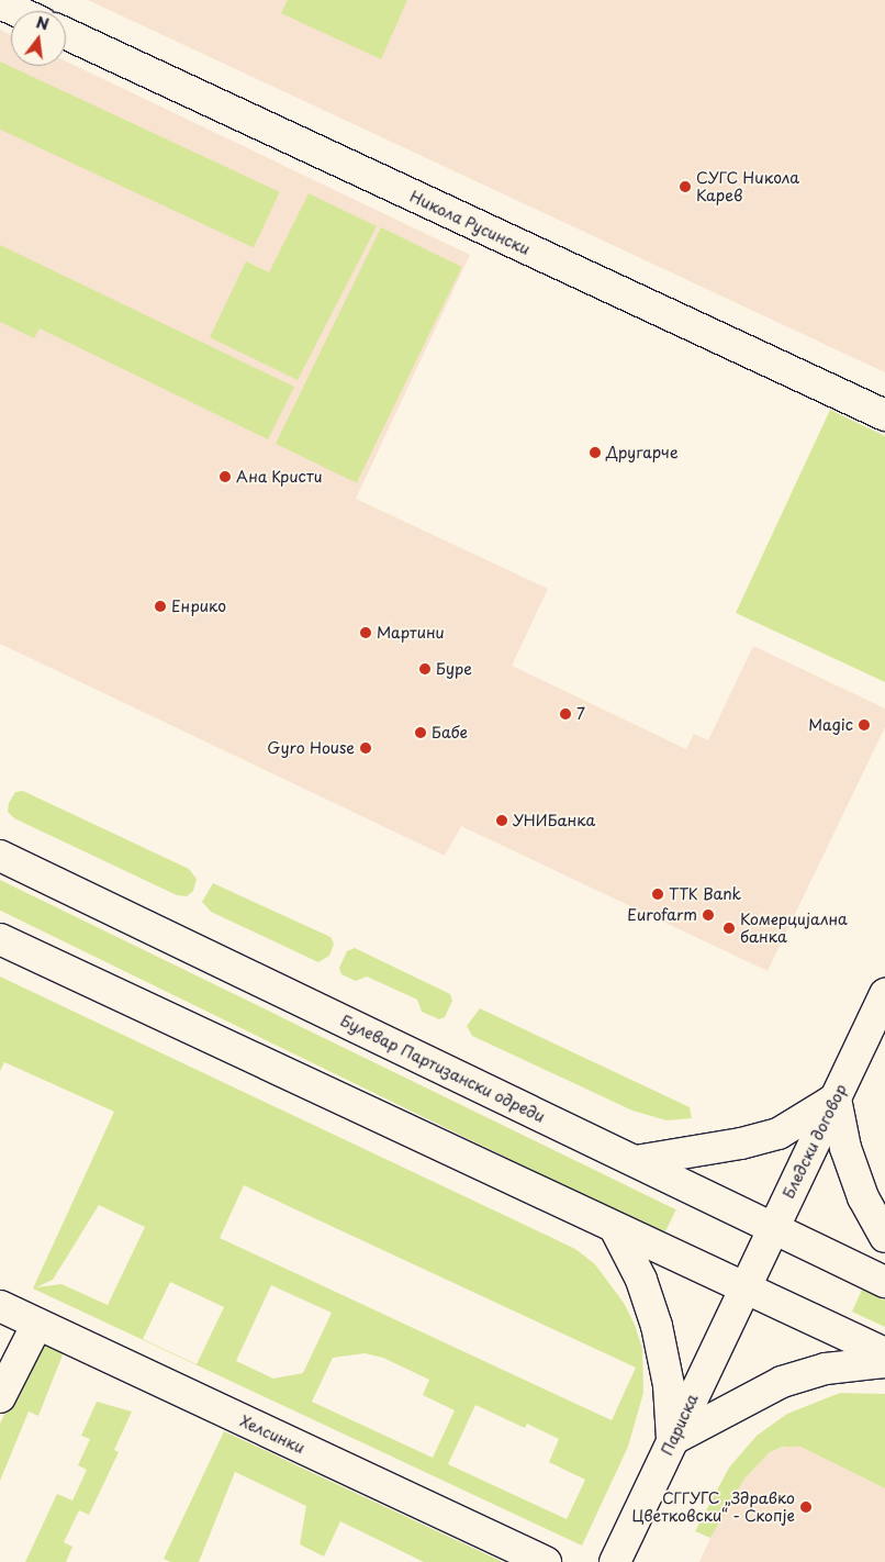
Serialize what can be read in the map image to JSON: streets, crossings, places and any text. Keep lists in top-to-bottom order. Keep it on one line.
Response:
{"streets":{"street":["Никола Русински","Булевар Партизански одреди","Бледски договор","Париска","Хелсинки"]},"crossings":[["Булевар Партизански одреди","Бледски договор"],["Бледски договор","Париска"]],"places":["СУГС Никола Карев","Другарче","Ана Кристи","Енрико","Мартини","Буре","7","Magic","Бабе","Gyro House","УНИБанка","TTK Bank","Eurofarm","Комерцијална банка","СГГУГС „Здравко Цветковски“ - Скопје"],"north":"top"}
